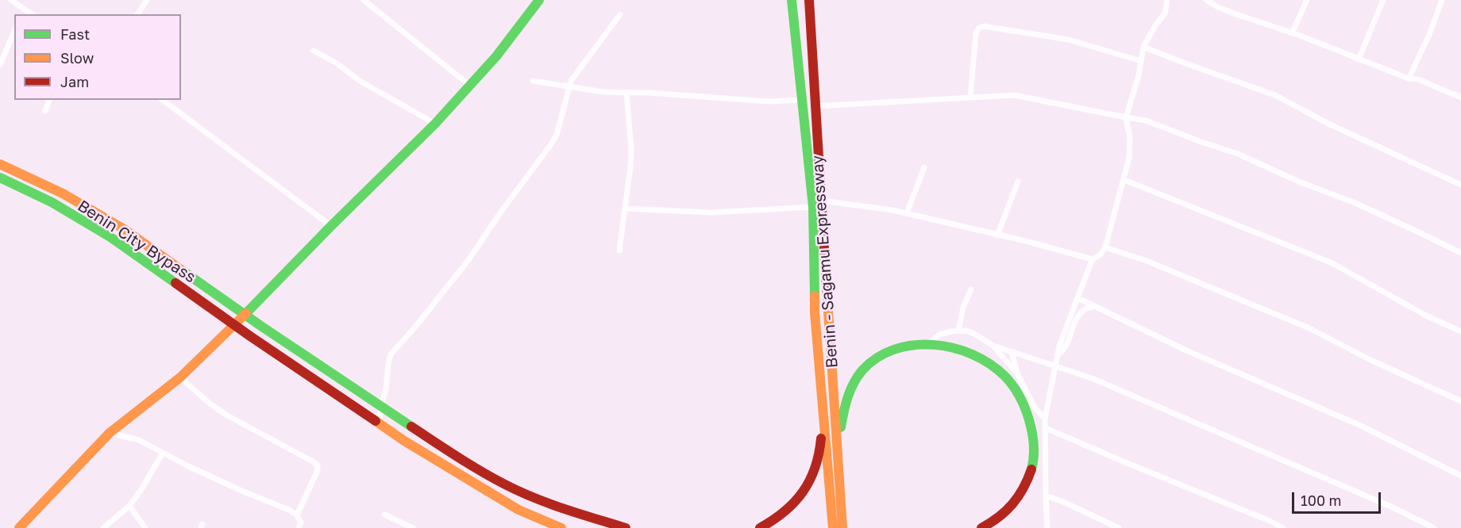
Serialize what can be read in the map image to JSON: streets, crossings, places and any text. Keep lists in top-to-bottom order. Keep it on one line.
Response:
{"streets":{"highway":["Benin City Bypass","Benin - Sagamu Expressway"]},"legend":["Fast","Slow","Jam"],"scale_bar":"100 m"}
